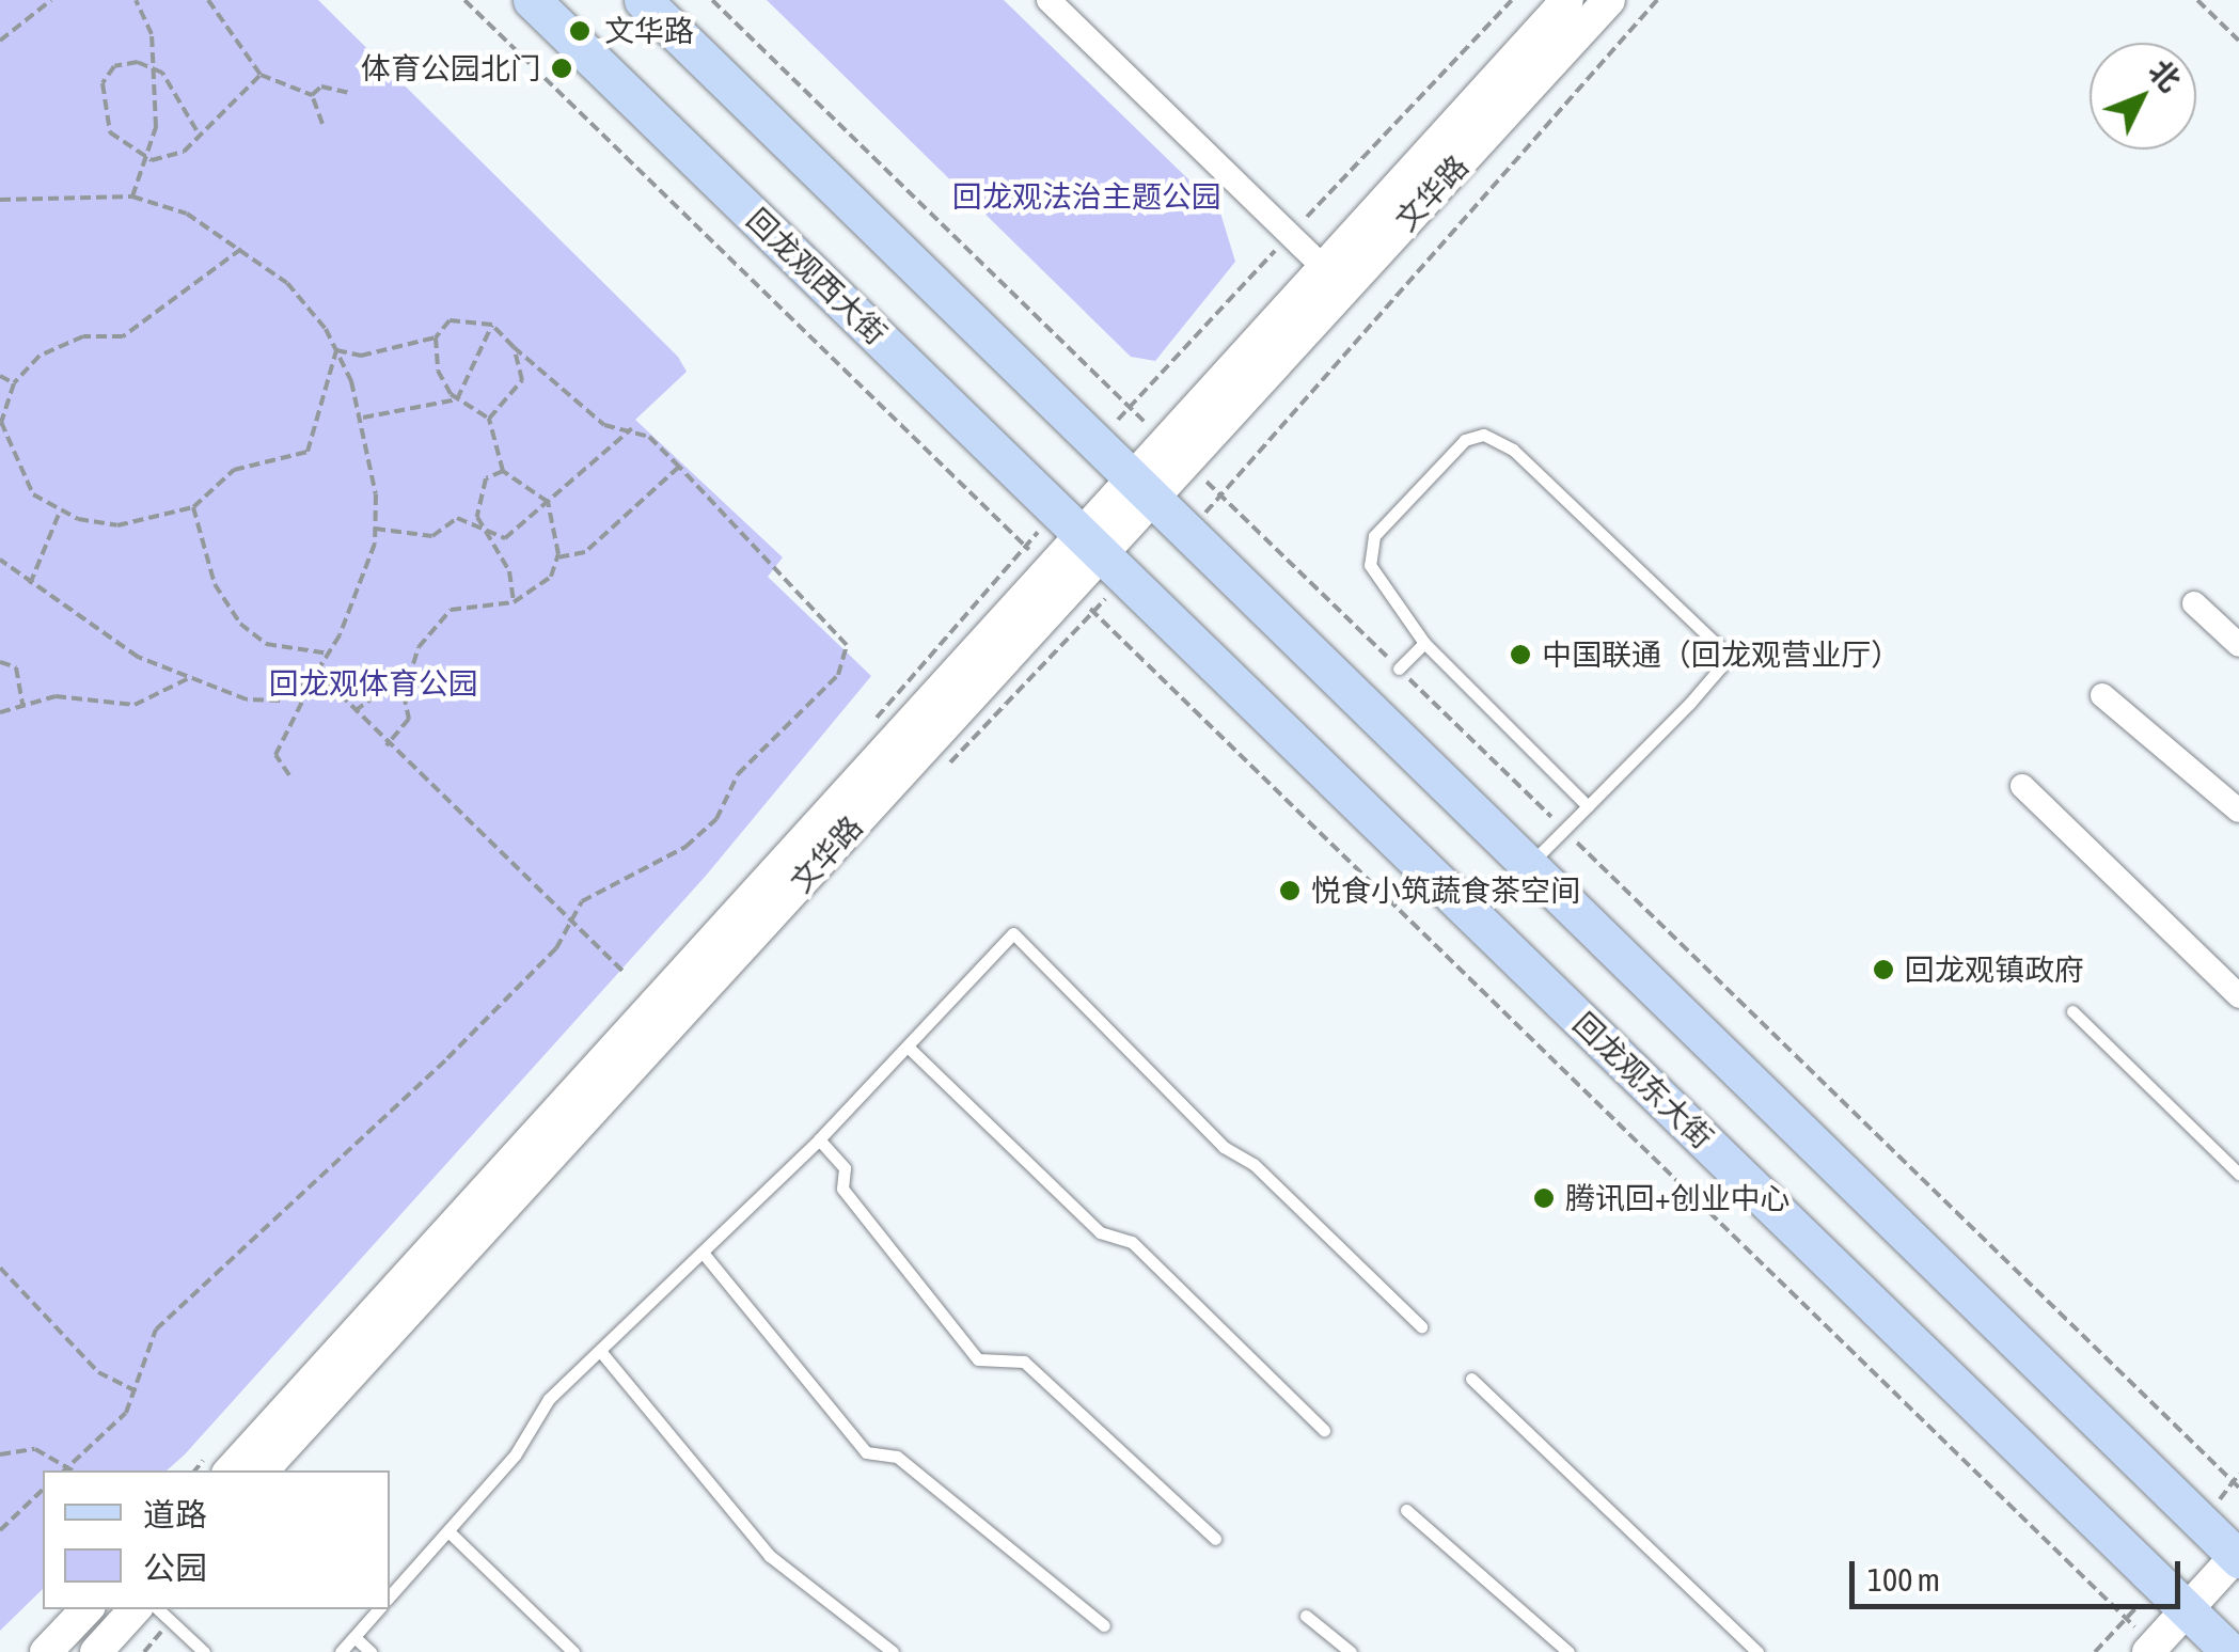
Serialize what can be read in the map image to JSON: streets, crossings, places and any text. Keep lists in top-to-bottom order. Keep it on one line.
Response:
{"streets":{"main road":["回龙观西大街","回龙观东大街"],"street":["文华路"]},"crossings":[["文华路","回龙观西大街"],["文华路","回龙观东大街"],["回龙观西大街","回龙观东大街"]],"parks":["回龙观法治主题公园","回龙观体育公园"],"places":["文华路","体育公园北门","中国联通（回龙观营业厅）","悦食小筑蔬食茶空间","回龙观镇政府","腾讯回+创业中心"],"legend":["道路","公园"],"scale_bar":"100 m","north":"top right"}
